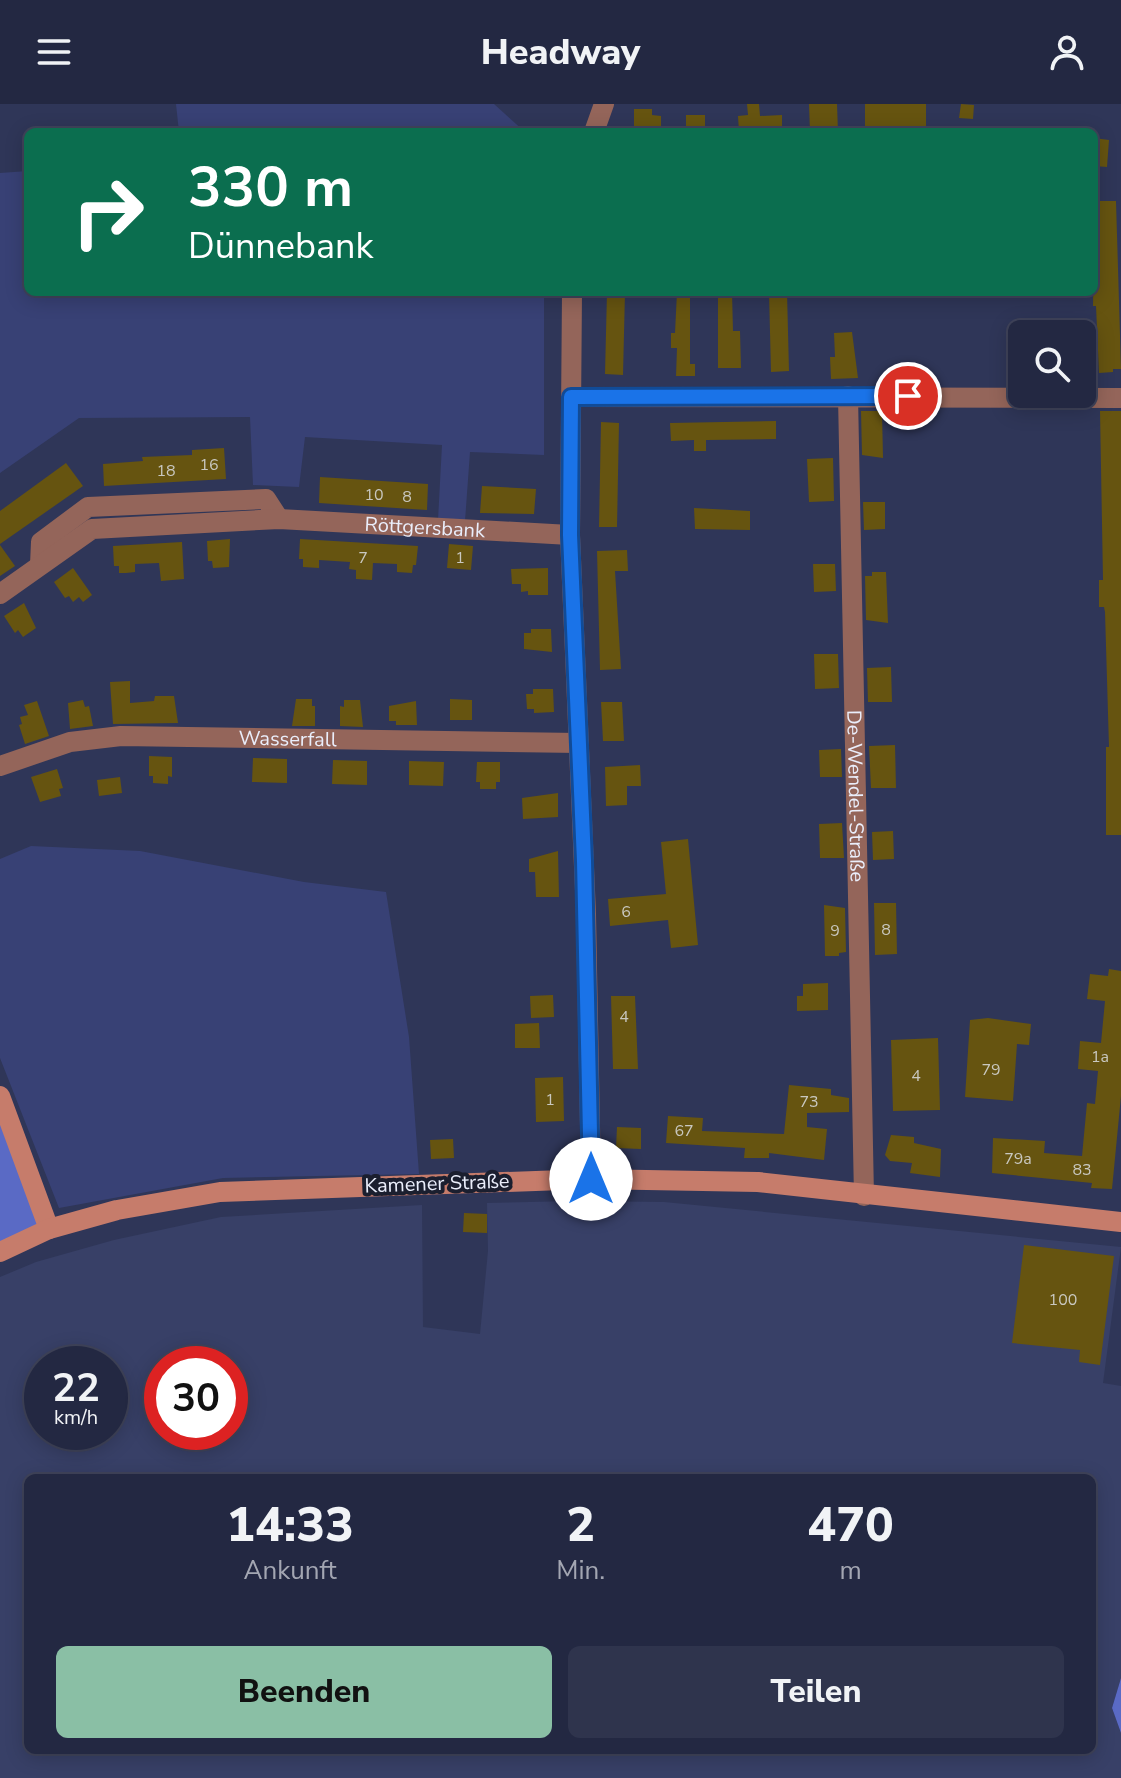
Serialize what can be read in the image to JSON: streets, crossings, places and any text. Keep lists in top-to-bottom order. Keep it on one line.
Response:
{"streets":{"main road":["Kamener Straße"],"street":["Röttgersbank","Wasserfall","De-Wendel-Straße"]},"crossings":[["De-Wendel-Straße","Kamener Straße"]],"house_numbers":["16","18","10","8","7","1","6","8","9","4","1a","79","4","1","73","67","79a","83","100"],"page":{"header":"Headway","turn":["330 m","Dünnebank"],"speed":"22 km/h","limit":"30","eta":["14:33","Ankunft","2","Min.","470","m"],"buttons":["Beenden","Teilen"]}}
